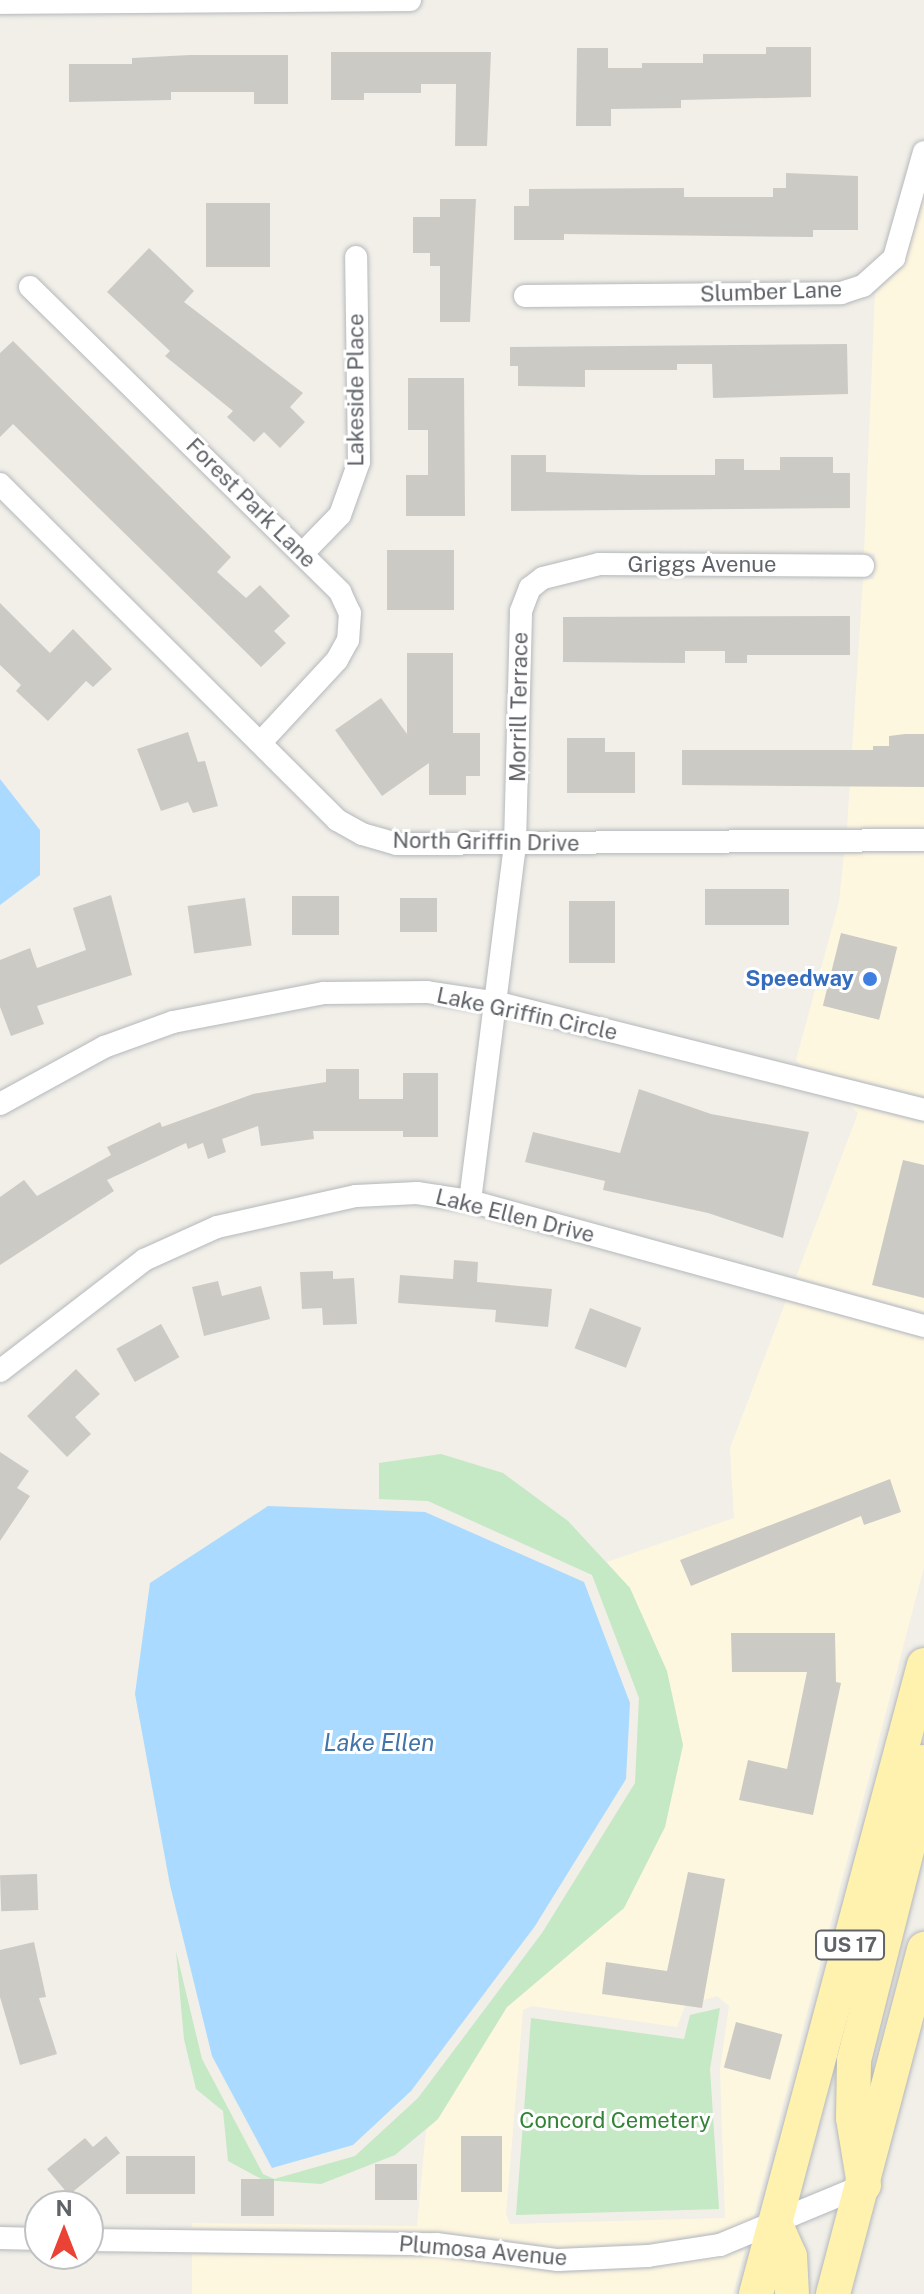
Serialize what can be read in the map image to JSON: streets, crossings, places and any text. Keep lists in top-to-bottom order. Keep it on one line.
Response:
{"streets":{"main road":["US 17"],"street":["Slumber Lane","Lakeside Place","Forest Park Lane","Griggs Avenue","Morrill Terrace","North Griffin Drive","Lake Griffin Circle","Lake Ellen Drive","Plumosa Avenue"]},"crossings":[["Lakeside Place","Forest Park Lane"],["Forest Park Lane","North Griffin Drive"],["Griggs Avenue","Morrill Terrace"],["Morrill Terrace","North Griffin Drive"],["Morrill Terrace","Lake Griffin Circle"],["Morrill Terrace","Lake Ellen Drive"],["US 17","Plumosa Avenue"]],"water":["Lake Ellen"],"parks":["Concord Cemetery"],"places":["Speedway"],"north":"top"}
